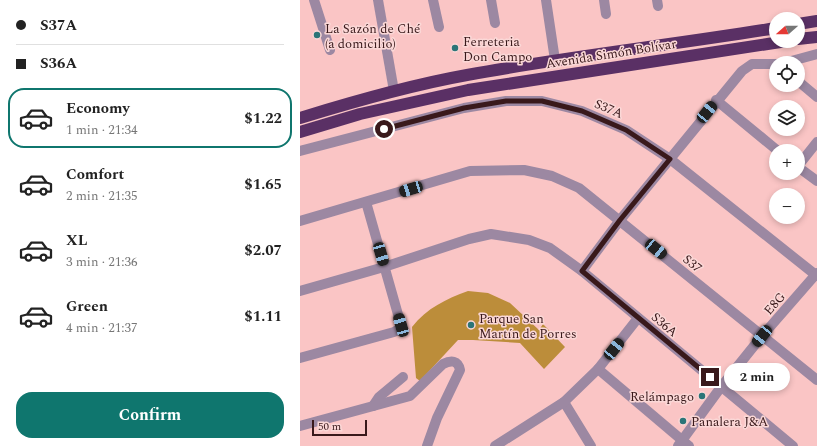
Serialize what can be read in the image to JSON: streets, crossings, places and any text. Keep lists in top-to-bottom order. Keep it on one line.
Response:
{"streets":{"highway":["Avenida Simón Bolívar"],"street":["S37A","S37","E8G","S36A"]},"crossings":[["S37A","E8G"],["S37","E8G"],["E8G","S36A"]],"places":["La Sazón de Ché (a domicilio)","Ferreteria Don Campo","Parque San Martín de Porres","Relámpago","Panalera J&A"],"scale_bar":"50 m","north":"left","page":{"banner":["S37A","S36A"],"map_buttons":["+","−"],"list":[{"name":"Economy","note":"1 min · 21:34","value":"$1.22"},{"name":"Comfort","note":"2 min · 21:35","value":"$1.65"},{"name":"XL","note":"3 min · 21:36","value":"$2.07"},{"name":"Green","note":"4 min · 21:37","value":"$1.11"}],"bubble":"2 min","buttons":"Confirm","scale":"50 m"}}
